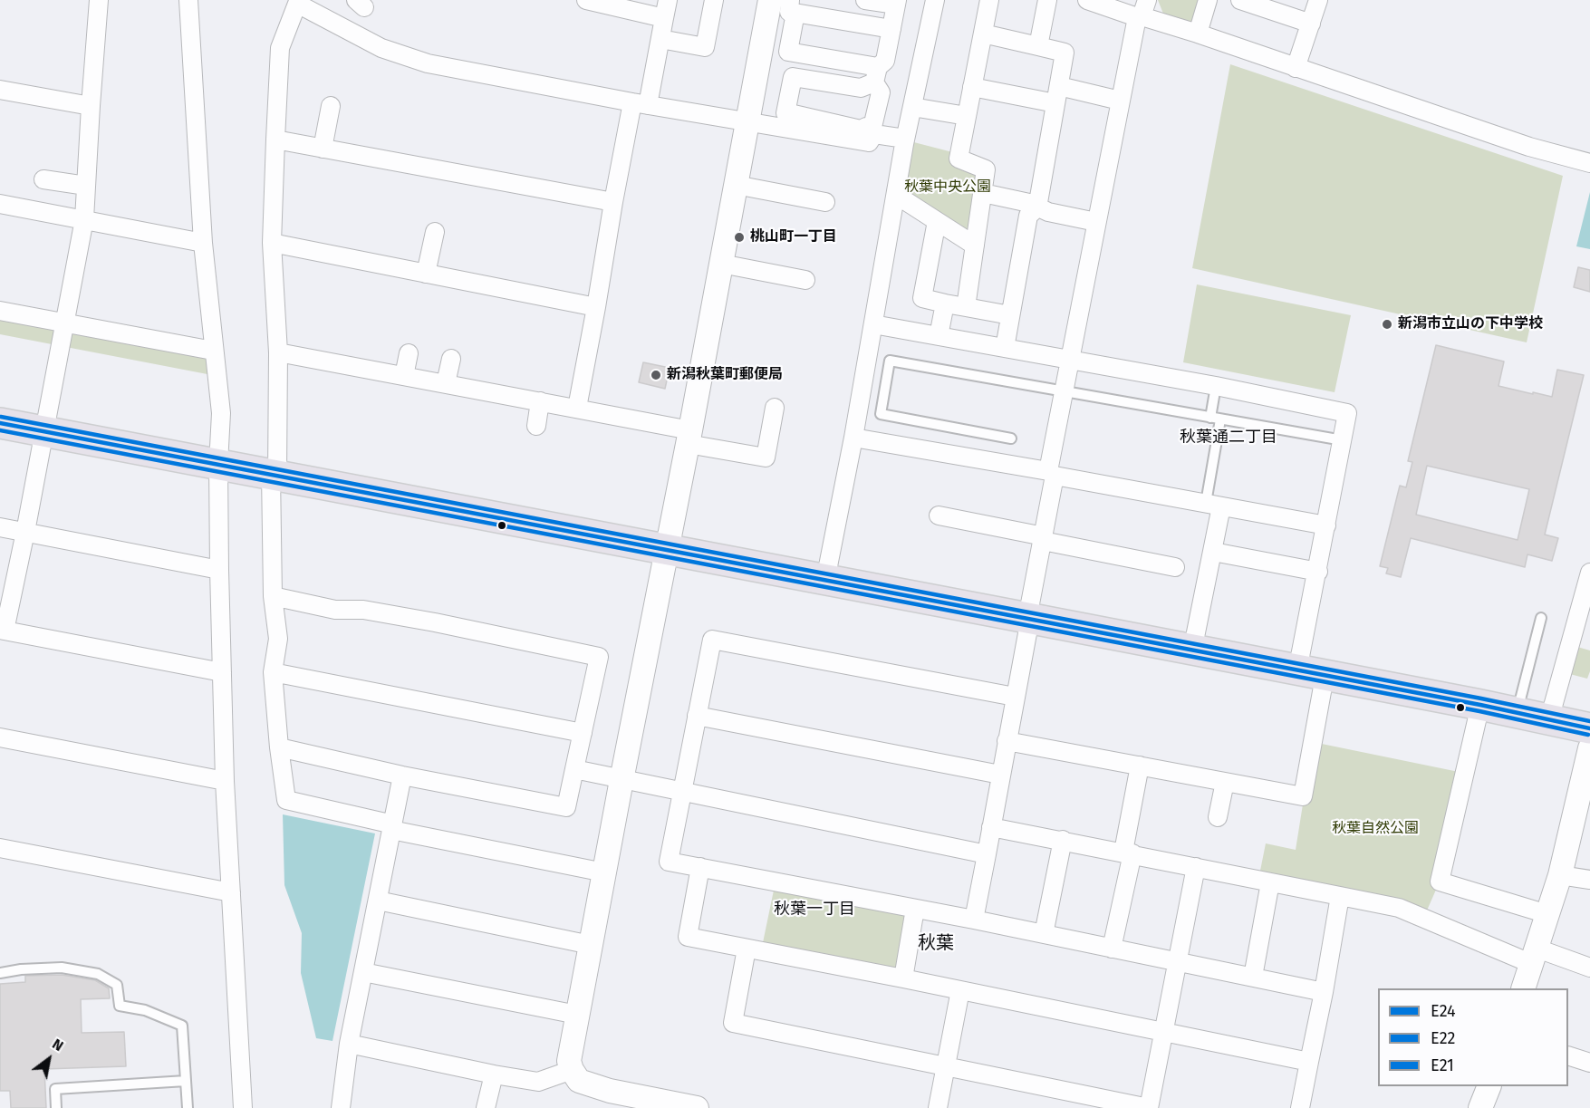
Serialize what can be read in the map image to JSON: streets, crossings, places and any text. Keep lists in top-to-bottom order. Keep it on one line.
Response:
{"districts":["秋葉通二丁目","秋葉一丁目","秋葉"],"parks":["秋葉中央公園","秋葉自然公園"],"places":["桃山町一丁目","新潟市立山の下中学校","新潟秋葉町郵便局"],"lines":["transit line E21","transit line E24","transit line E22"],"legend":["E24","E22","E21"],"north":"top right"}
